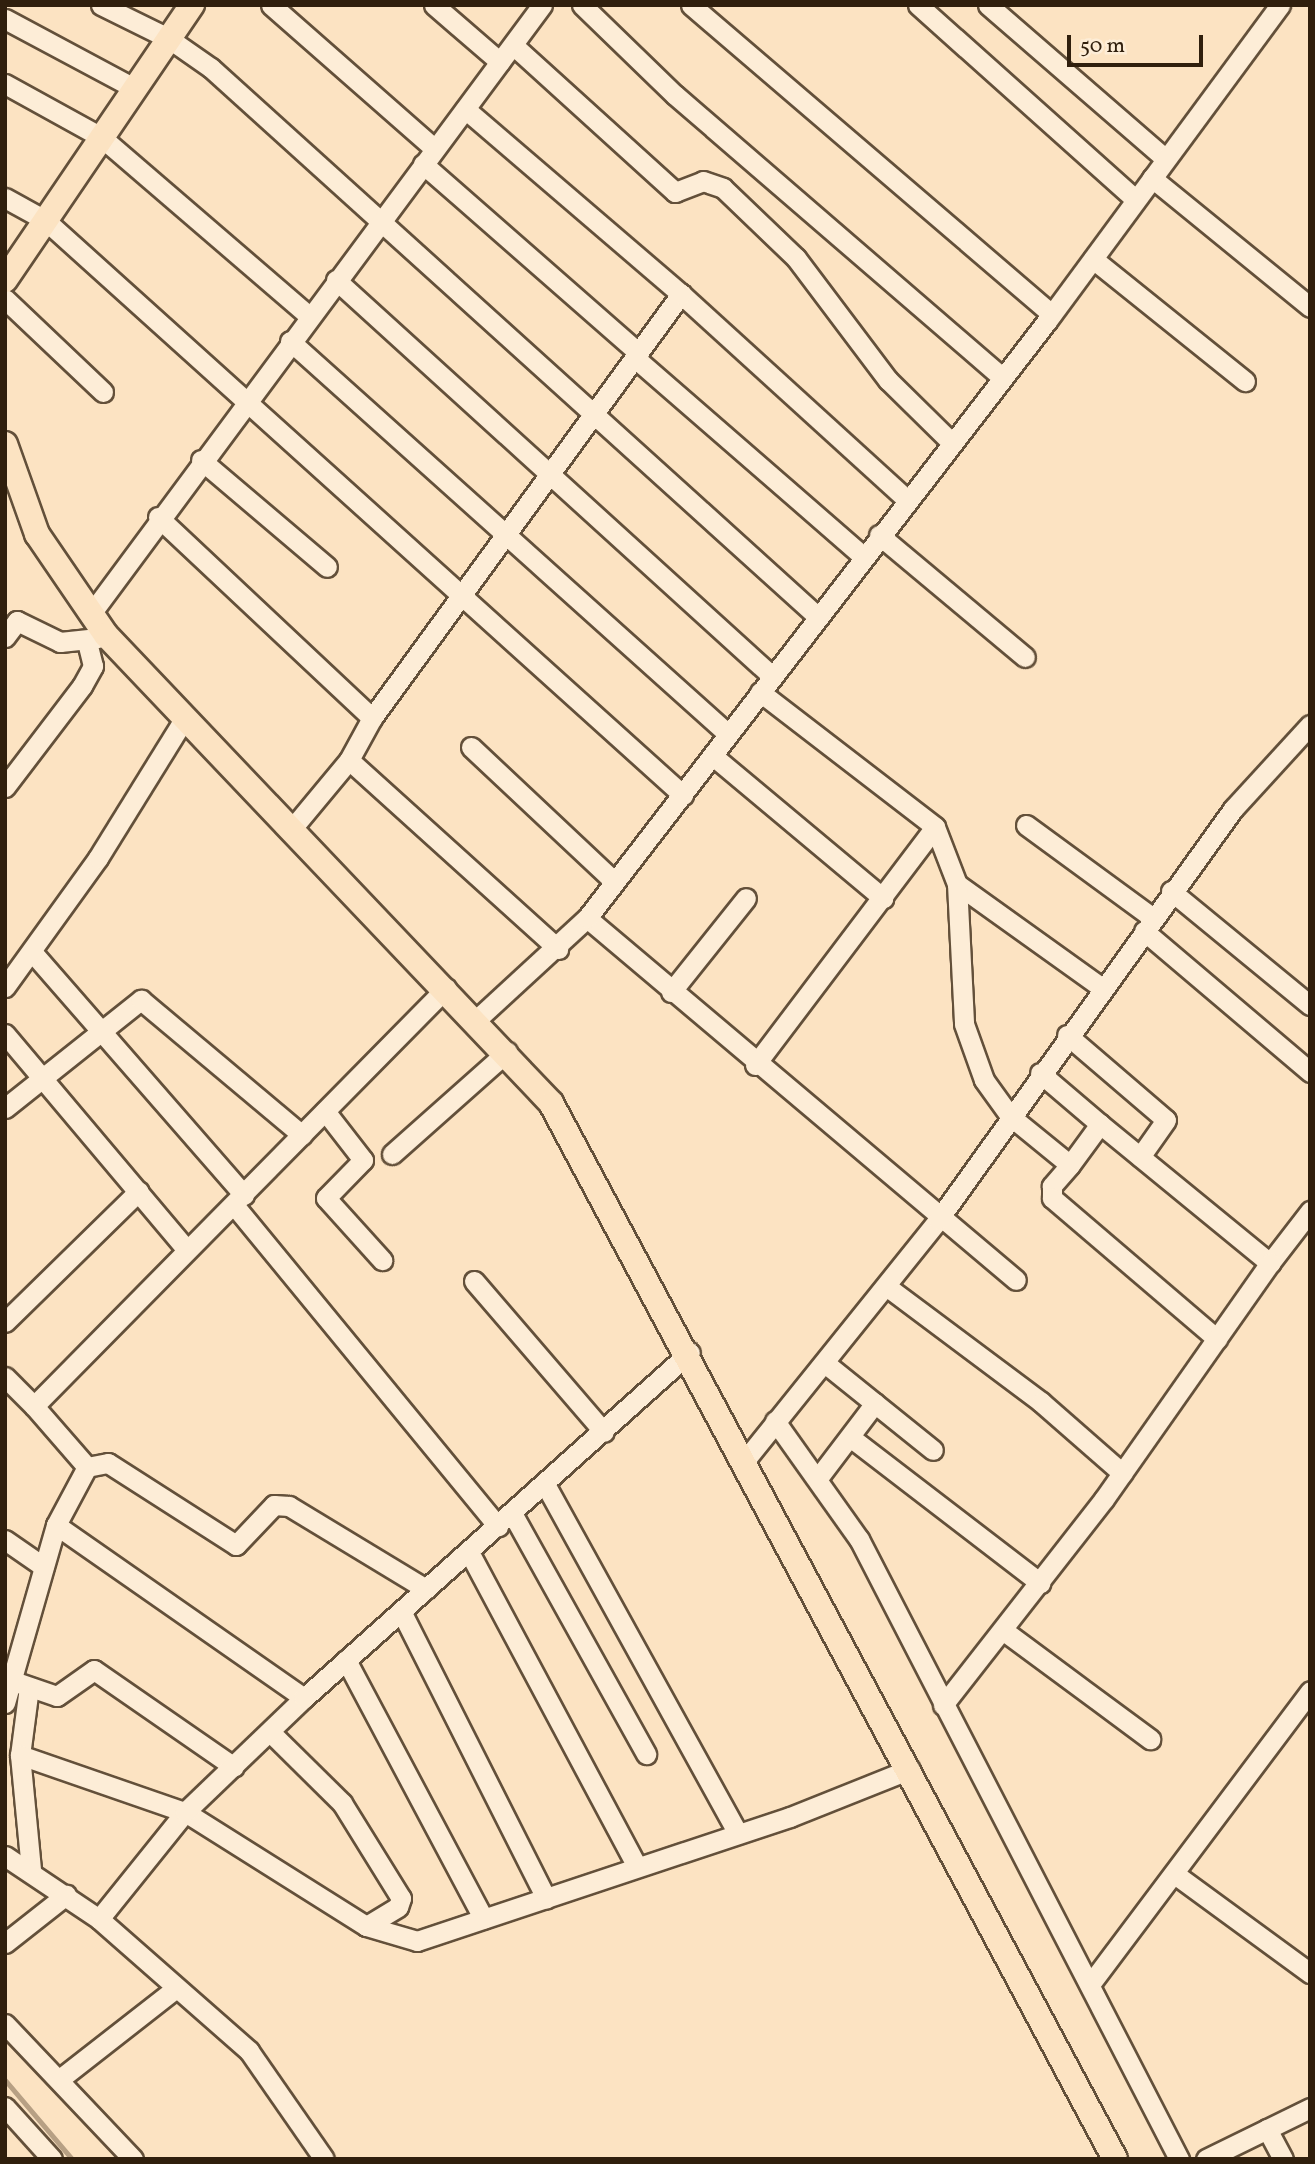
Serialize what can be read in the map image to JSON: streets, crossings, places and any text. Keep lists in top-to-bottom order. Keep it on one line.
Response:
{"scale_bar":"50 m"}
